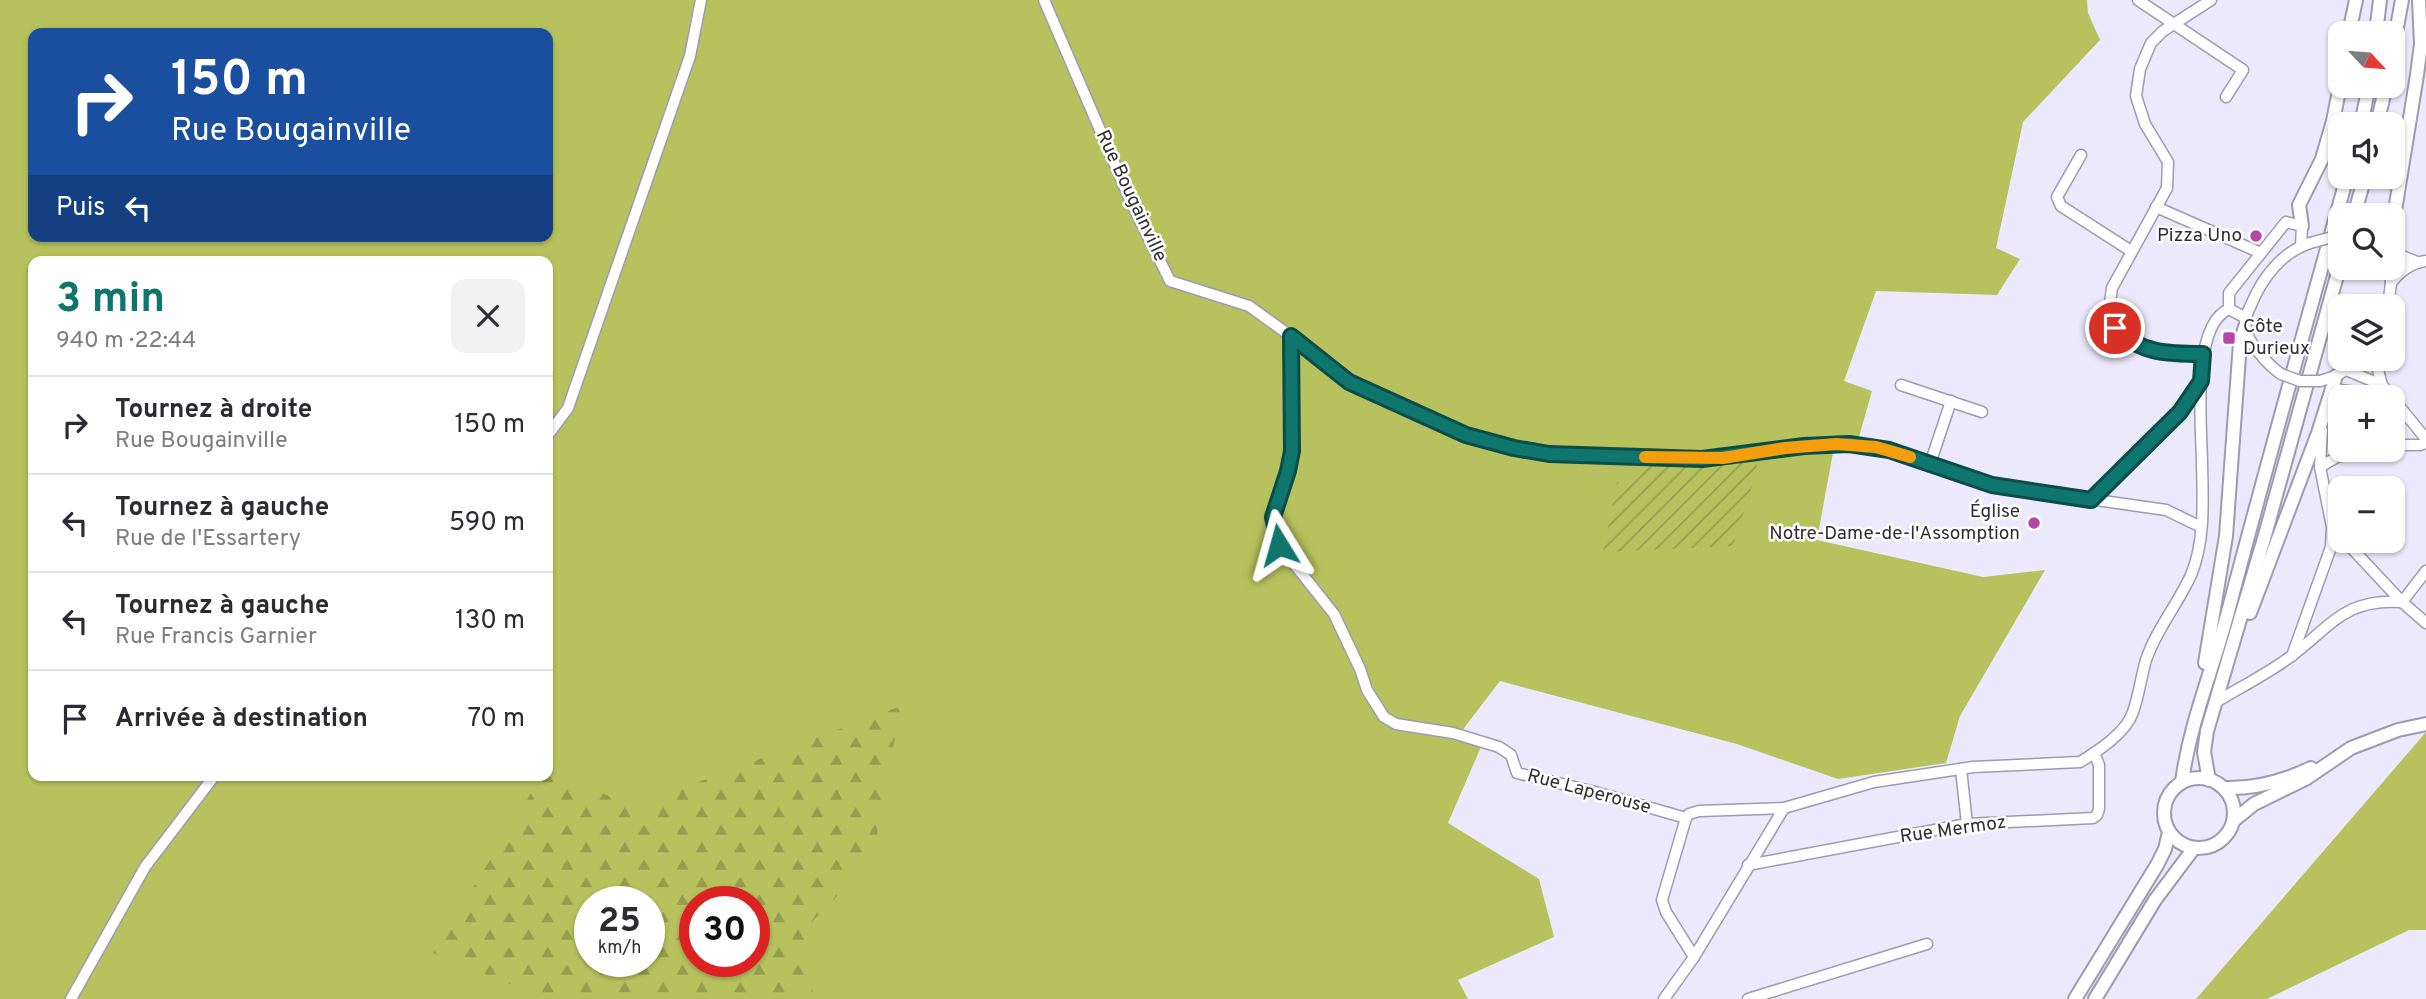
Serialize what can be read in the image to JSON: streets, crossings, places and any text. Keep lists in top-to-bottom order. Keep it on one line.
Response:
{"streets":{"street":["Rue Bougainville","Rue Laperouse","Rue Mermoz"]},"crossings":[["Rue Bougainville","Rue Laperouse"],["Rue Laperouse","Rue Mermoz"]],"places":{"other":["Pizza Uno","Église Notre-Dame-de-l'Assomption"],"transit":["Côte Durieux"]},"north":"bottom right","page":{"map_buttons":["+","−"],"turn":["150 m","Rue Bougainville"],"then":"Puis","heading":["3 min","940 m · 22:44"],"list":[{"name":"Tournez à droite","note":"Rue Bougainville","value":"150 m"},{"name":"Tournez à gauche","note":"Rue de l'Essartery","value":"590 m"},{"name":"Tournez à gauche","note":"Rue Francis Garnier","value":"130 m"},{"name":"Arrivée à destination","value":"70 m"}],"speed":"25 km/h","limit":"30"}}
